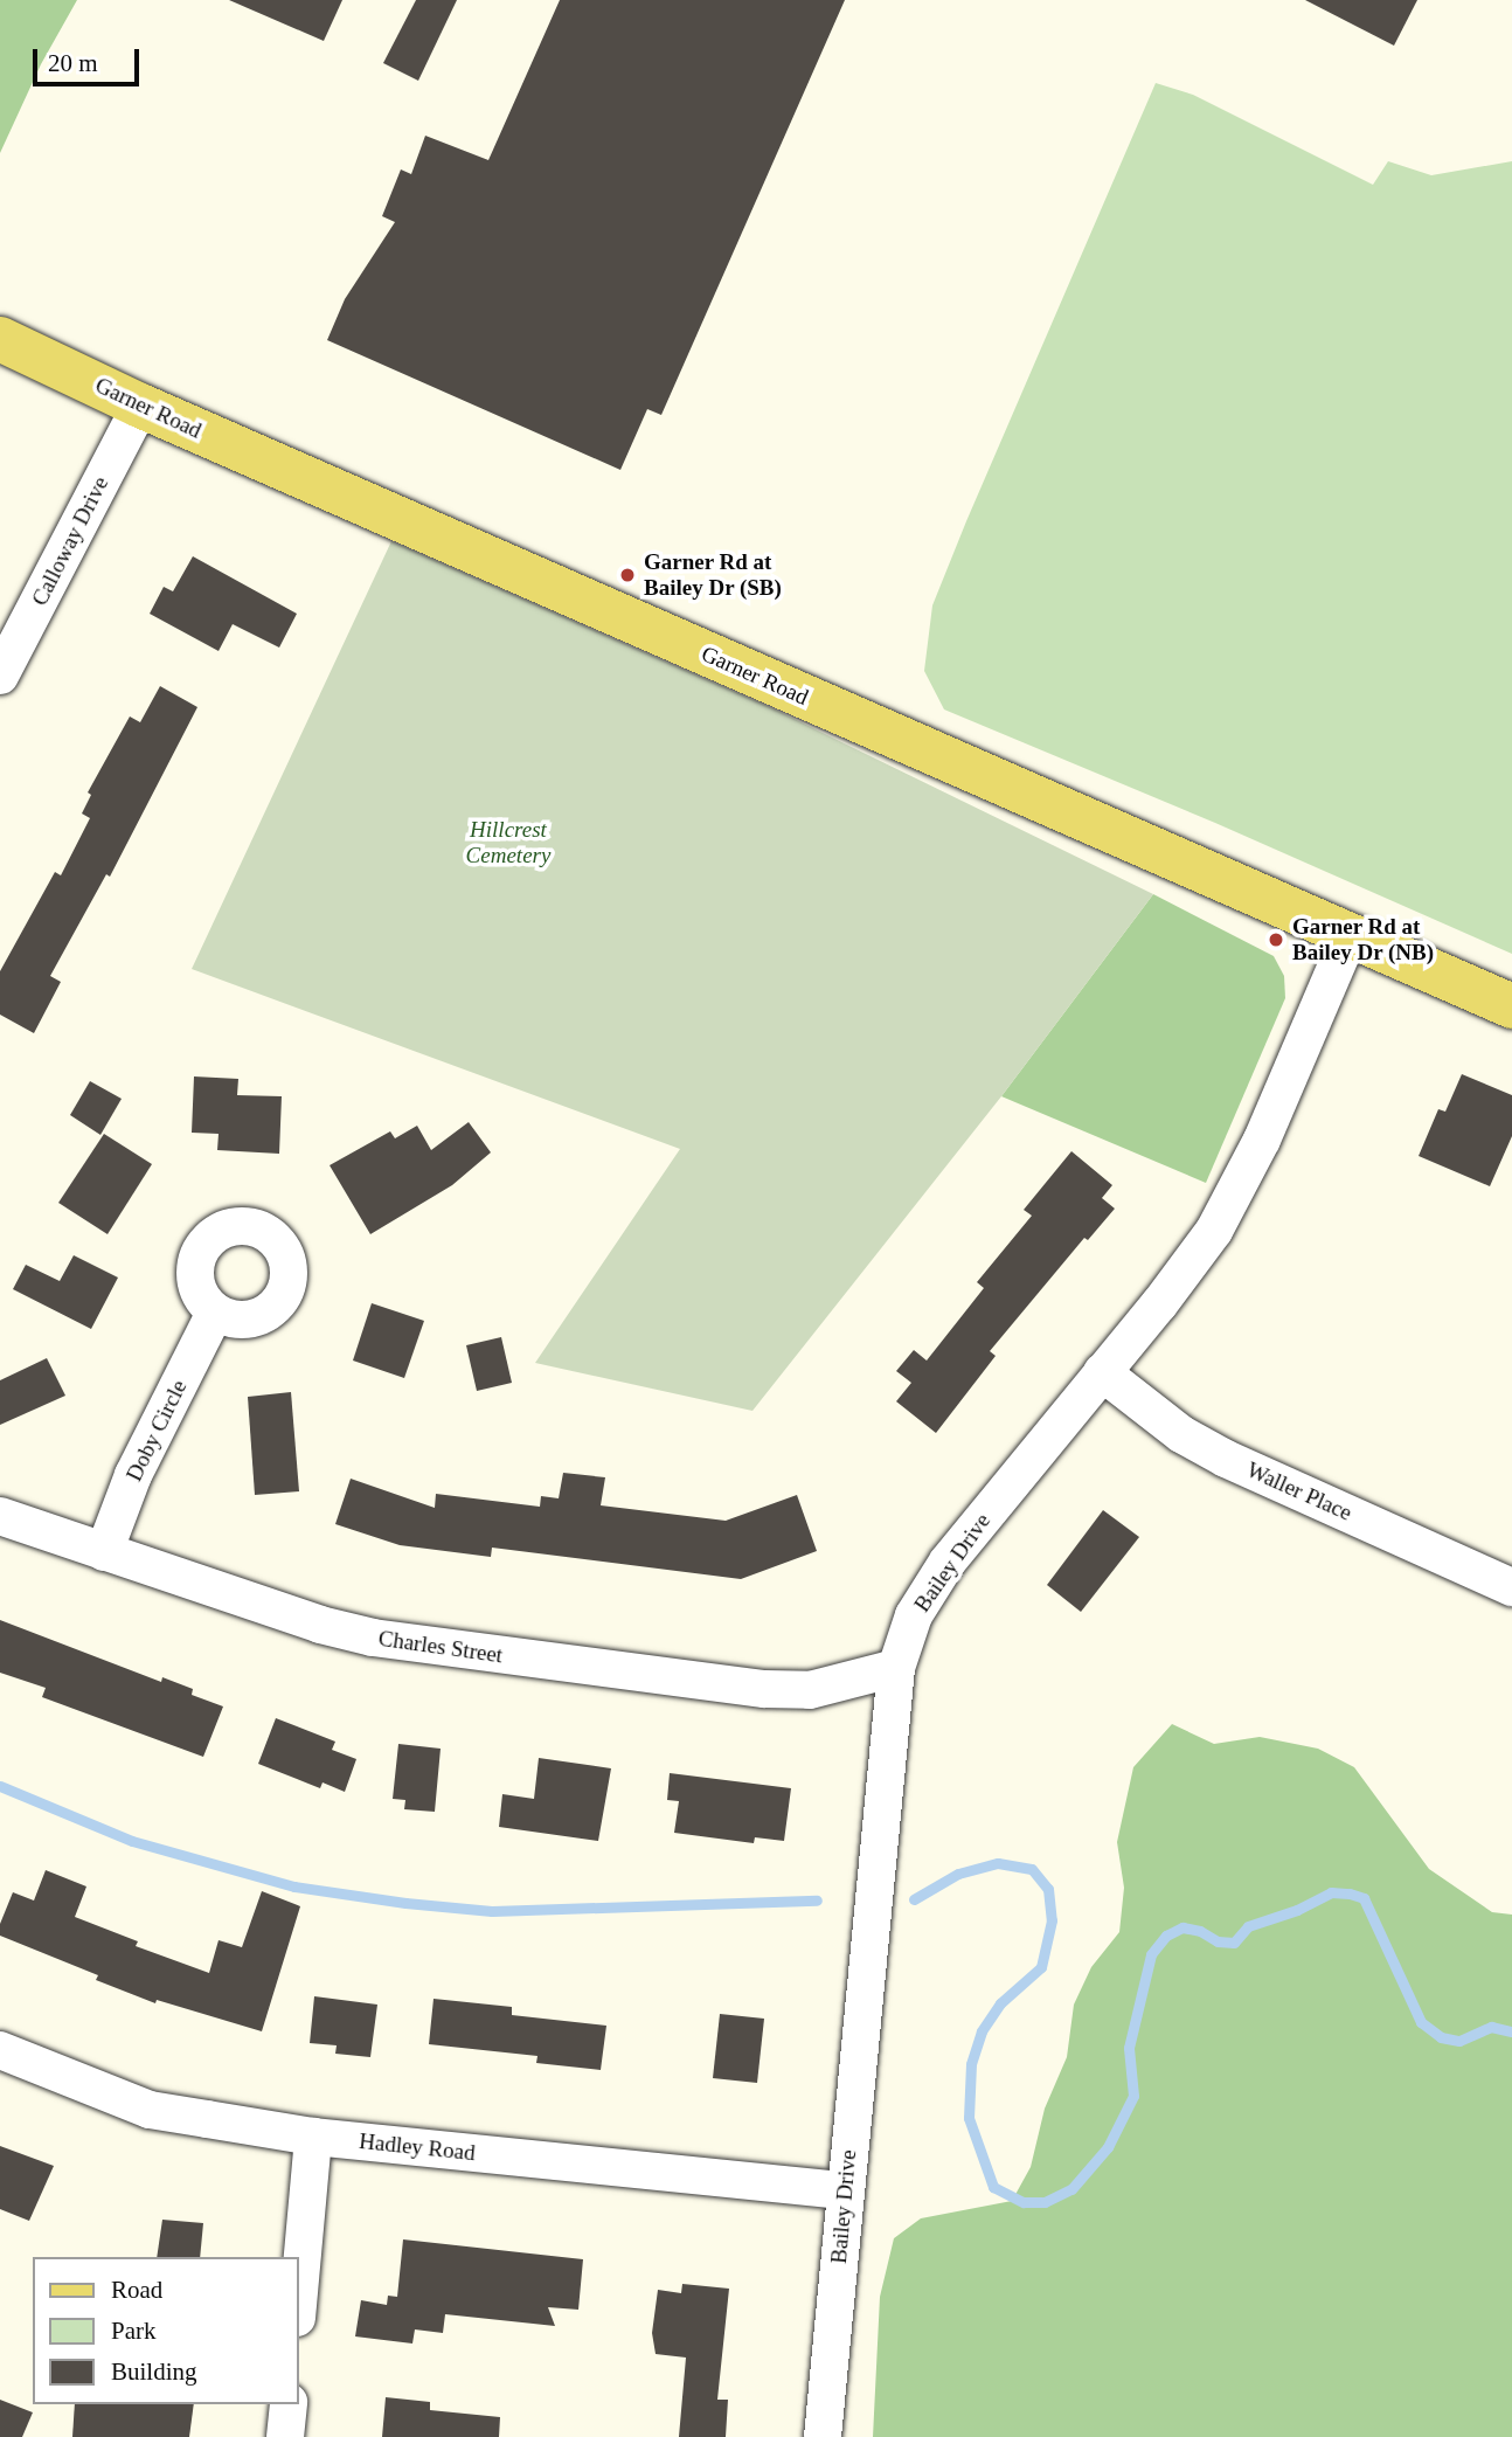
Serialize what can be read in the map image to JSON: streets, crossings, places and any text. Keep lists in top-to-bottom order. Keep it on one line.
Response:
{"streets":{"main road":["Garner Road"],"street":["Calloway Drive","Doby Circle","Waller Place","Bailey Drive","Charles Street","Hadley Road"]},"crossings":[["Garner Road","Calloway Drive"],["Garner Road","Bailey Drive"],["Doby Circle","Charles Street"],["Waller Place","Bailey Drive"],["Bailey Drive","Charles Street"],["Bailey Drive","Hadley Road"]],"parks":["Hillcrest Cemetery"],"places":["Garner Rd at Bailey Dr (SB)","Garner Rd at Bailey Dr (NB)"],"legend":["Road","Park","Building"],"scale_bar":"20 m"}
